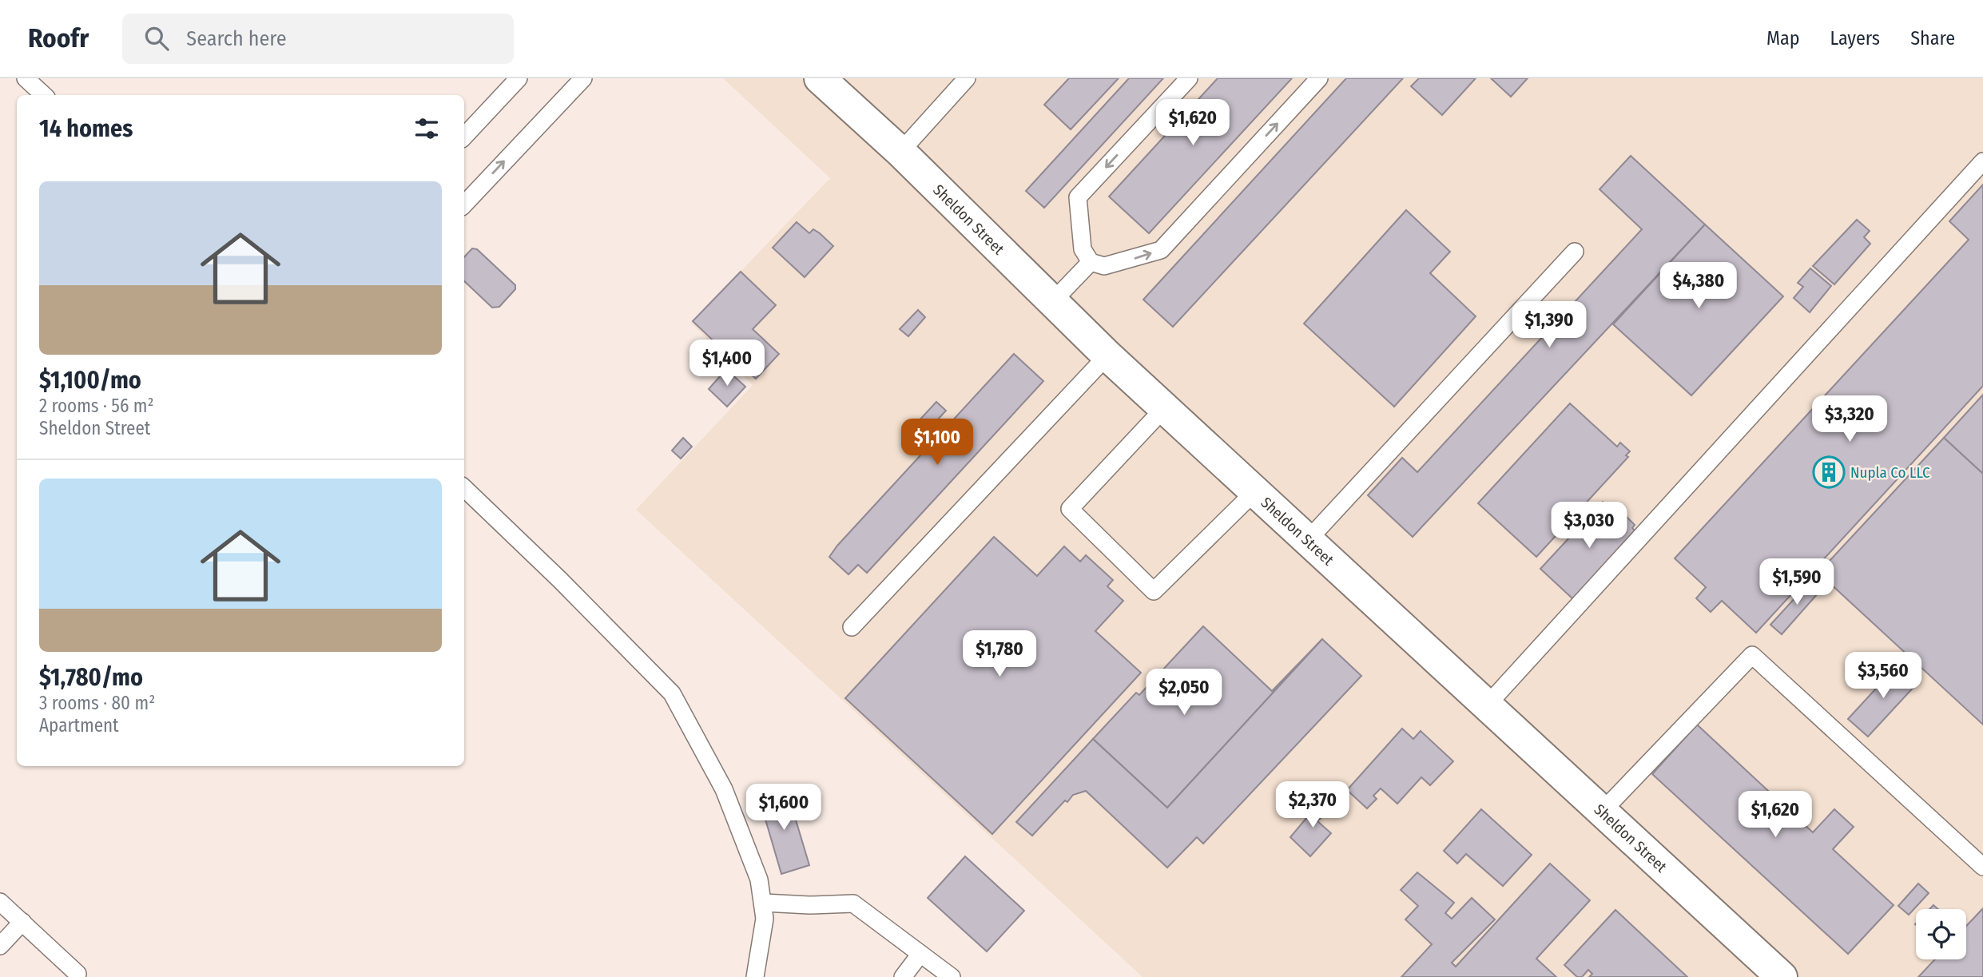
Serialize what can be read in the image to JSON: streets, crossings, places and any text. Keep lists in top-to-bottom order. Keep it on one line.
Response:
{"streets":{"main road":["Sheldon Street"]},"places":{"building":["Nupla Co LLC"]},"page":{"header":"Roofr","search":"Search here","nav":["Map","Layers","Share"],"heading":"14 homes","price":["$1,620","$4,380","$1,390","$1,400","$3,320","$1,100","$3,030","$1,590","$1,780","$3,560","$2,050","$2,370","$1,600","$1,620"],"list":[{"name":"$1,100/mo","note":"2 rooms · 56 m² · Sheldon Street"},{"name":"$1,780/mo","note":"3 rooms · 80 m² · Apartment"}]}}
